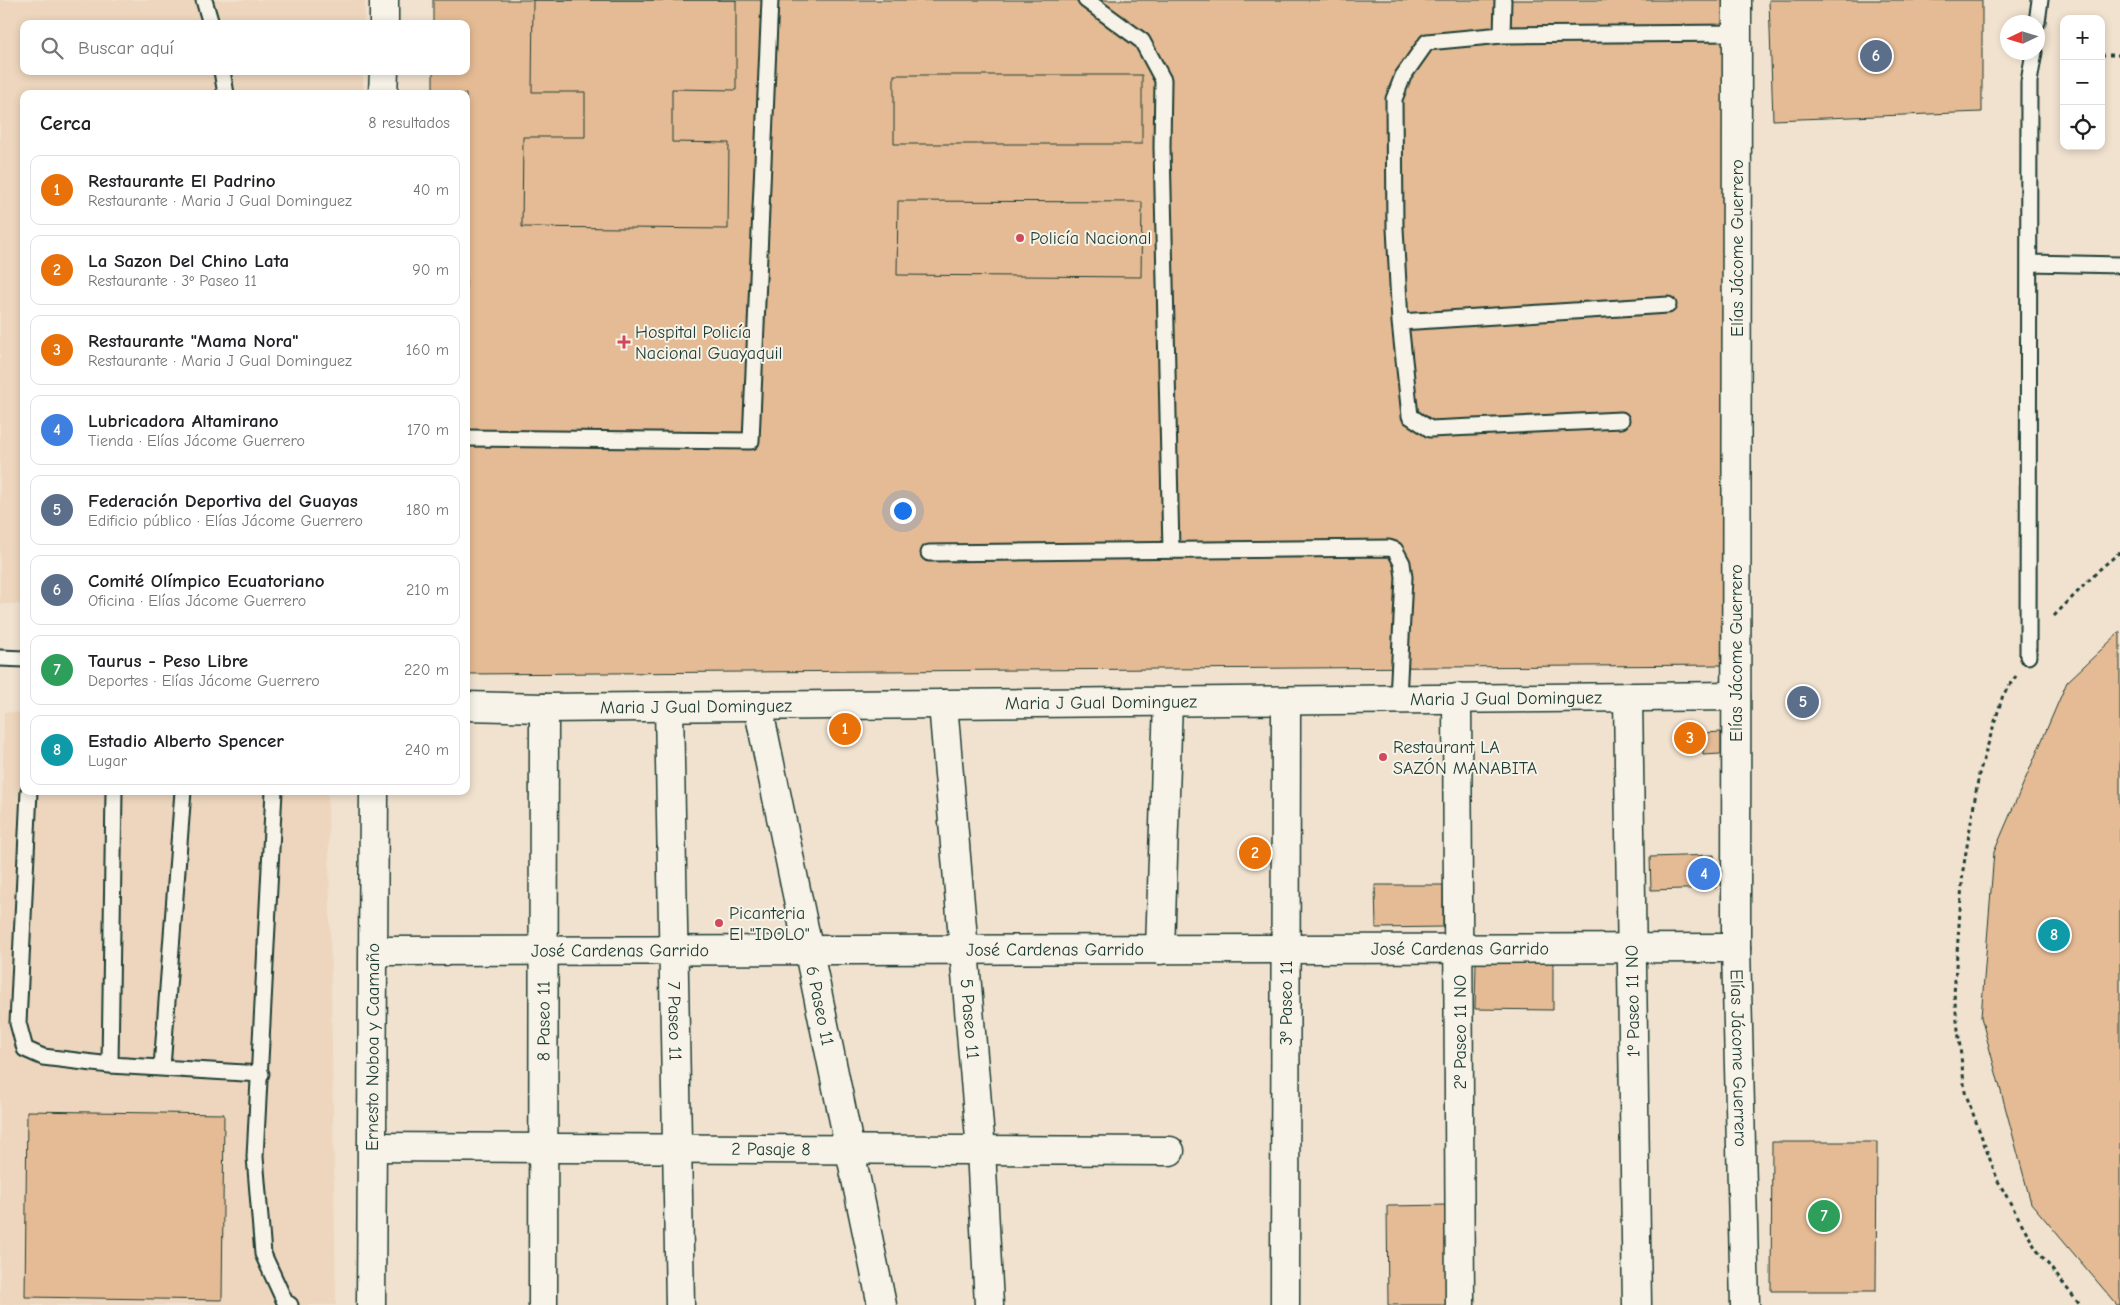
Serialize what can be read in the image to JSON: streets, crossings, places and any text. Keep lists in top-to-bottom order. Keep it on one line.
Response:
{"streets":{"street":["Elías Jácome Guerrero","Maria J Gual Dominguez","José Cardenas Garrido","1º Paseo 11 NO","3º Paseo 11","6 Paseo 11","5 Paseo 11","8 Paseo 11","7 Paseo 11","2º Paseo 11 NO","Ernesto Noboa y Caamaño","2 Pasaje 8"]},"crossings":[["Elías Jácome Guerrero","Maria J Gual Dominguez"],["Elías Jácome Guerrero","José Cardenas Garrido"],["Maria J Gual Dominguez","1º Paseo 11 NO"],["Maria J Gual Dominguez","3º Paseo 11"],["Maria J Gual Dominguez","6 Paseo 11"],["Maria J Gual Dominguez","5 Paseo 11"],["Maria J Gual Dominguez","8 Paseo 11"],["Maria J Gual Dominguez","7 Paseo 11"],["Maria J Gual Dominguez","2º Paseo 11 NO"],["José Cardenas Garrido","1º Paseo 11 NO"],["José Cardenas Garrido","3º Paseo 11"],["José Cardenas Garrido","6 Paseo 11"],["José Cardenas Garrido","5 Paseo 11"],["José Cardenas Garrido","8 Paseo 11"],["José Cardenas Garrido","7 Paseo 11"],["José Cardenas Garrido","2º Paseo 11 NO"],["José Cardenas Garrido","Ernesto Noboa y Caamaño"],["6 Paseo 11","2 Pasaje 8"],["5 Paseo 11","2 Pasaje 8"],["8 Paseo 11","2 Pasaje 8"],["7 Paseo 11","2 Pasaje 8"],["Ernesto Noboa y Caamaño","2 Pasaje 8"]],"places":{"other":["Policía Nacional","Restaurant LA SAZÓN MANABITA","Picanteria El \"IDOLO\""],"health":["Hospital Policía Nacional Guayaquil"]},"north":"left","page":{"map_buttons":["+","−"],"search":"Buscar aquí","pins":["6","5","1","3","2","4","8","7"],"heading":["Cerca","8 resultados"],"list":[{"mark":"1","name":"Restaurante El Padrino","note":"Restaurante · Maria J Gual Dominguez","value":"40 m"},{"mark":"2","name":"La Sazon Del Chino Lata","note":"Restaurante · 3º Paseo 11","value":"90 m"},{"mark":"3","name":"Restaurante \"Mama Nora\"","note":"Restaurante · Maria J Gual Dominguez","value":"160 m"},{"mark":"4","name":"Lubricadora Altamirano","note":"Tienda · Elías Jácome Guerrero","value":"170 m"},{"mark":"5","name":"Federación Deportiva del Guayas","note":"Edificio público · Elías Jácome Guerrero","value":"180 m"},{"mark":"6","name":"Comité Olímpico Ecuatoriano","note":"Oficina · Elías Jácome Guerrero","value":"210 m"},{"mark":"7","name":"Taurus - Peso Libre","note":"Deportes · Elías Jácome Guerrero","value":"220 m"},{"mark":"8","name":"Estadio Alberto Spencer","note":"Lugar","value":"240 m"}]}}
